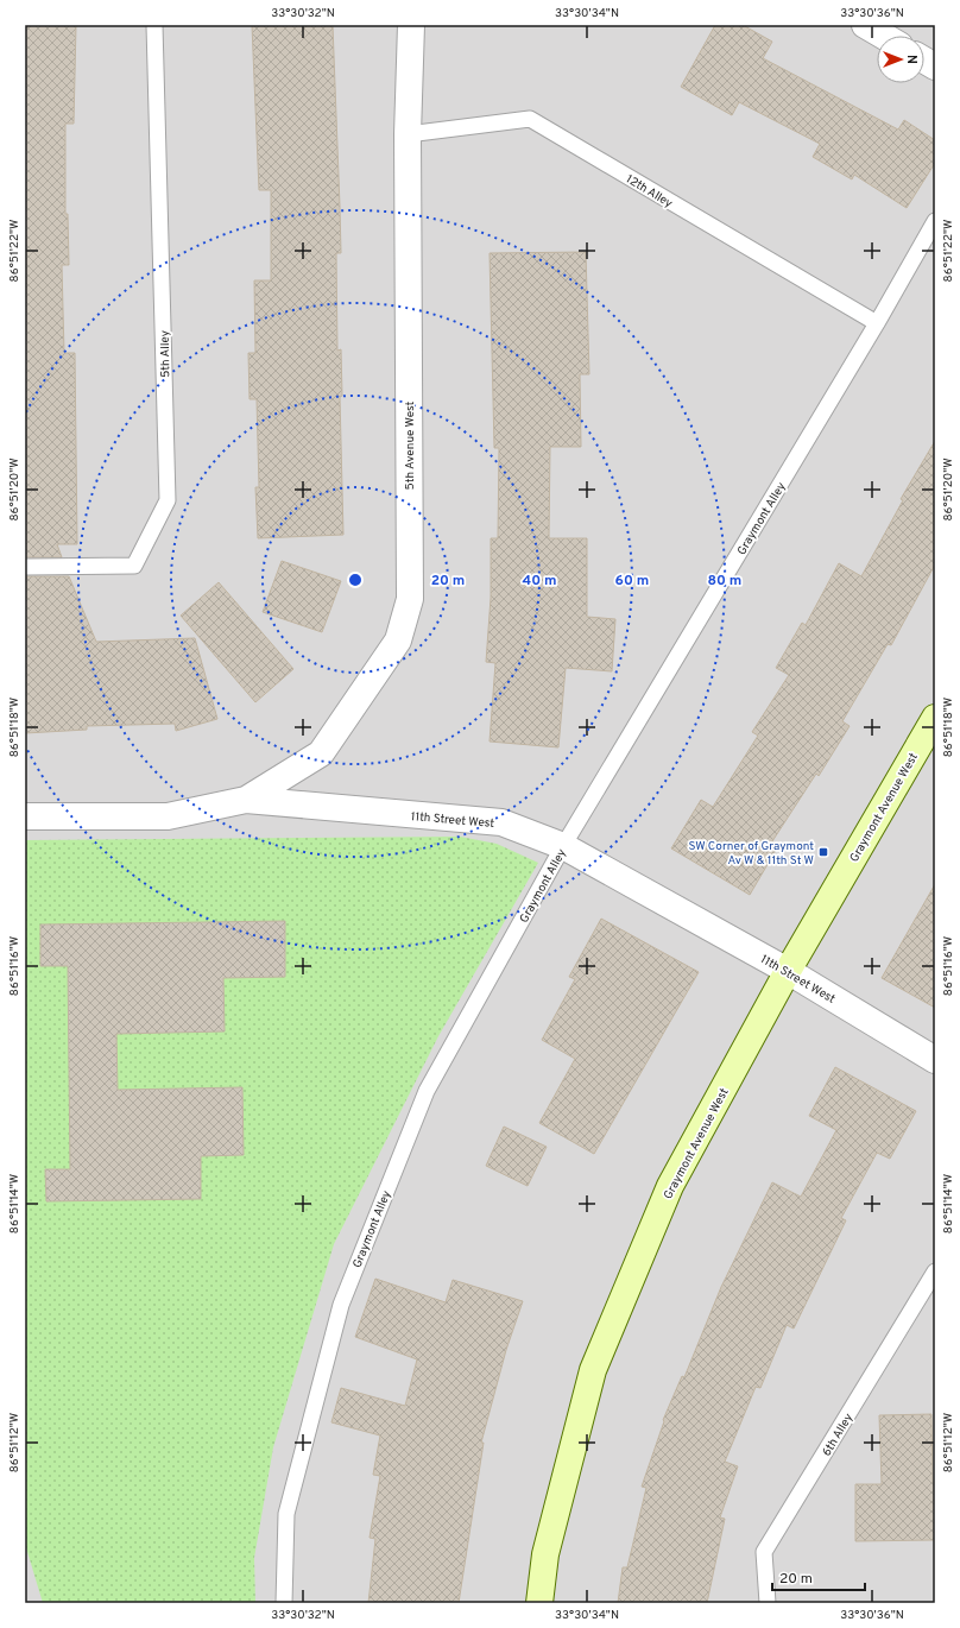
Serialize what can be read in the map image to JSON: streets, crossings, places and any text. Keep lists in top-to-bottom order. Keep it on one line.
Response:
{"streets":{"main road":["Graymont Avenue West"],"street":["5th Avenue West","11th Street West"],"lane":["12th Alley","5th Alley","Graymont Alley","6th Alley"]},"crossings":[["12th Alley","5th Avenue West"],["12th Alley","Graymont Alley"],["5th Avenue West","11th Street West"],["Graymont Alley","11th Street West"],["Graymont Avenue West","11th Street West"]],"places":{"transit":["SW Corner of Graymont Av W & 11th St W"]},"scale_bar":"20 m","north":"right","coordinates":["33°30'32\"N","33°30'34\"N","33°30'36\"N","86°51'22\"W","86°51'20\"W","86°51'18\"W","86°51'16\"W","86°51'14\"W","86°51'12\"W"],"rings":["20 m","40 m","60 m","80 m"]}
